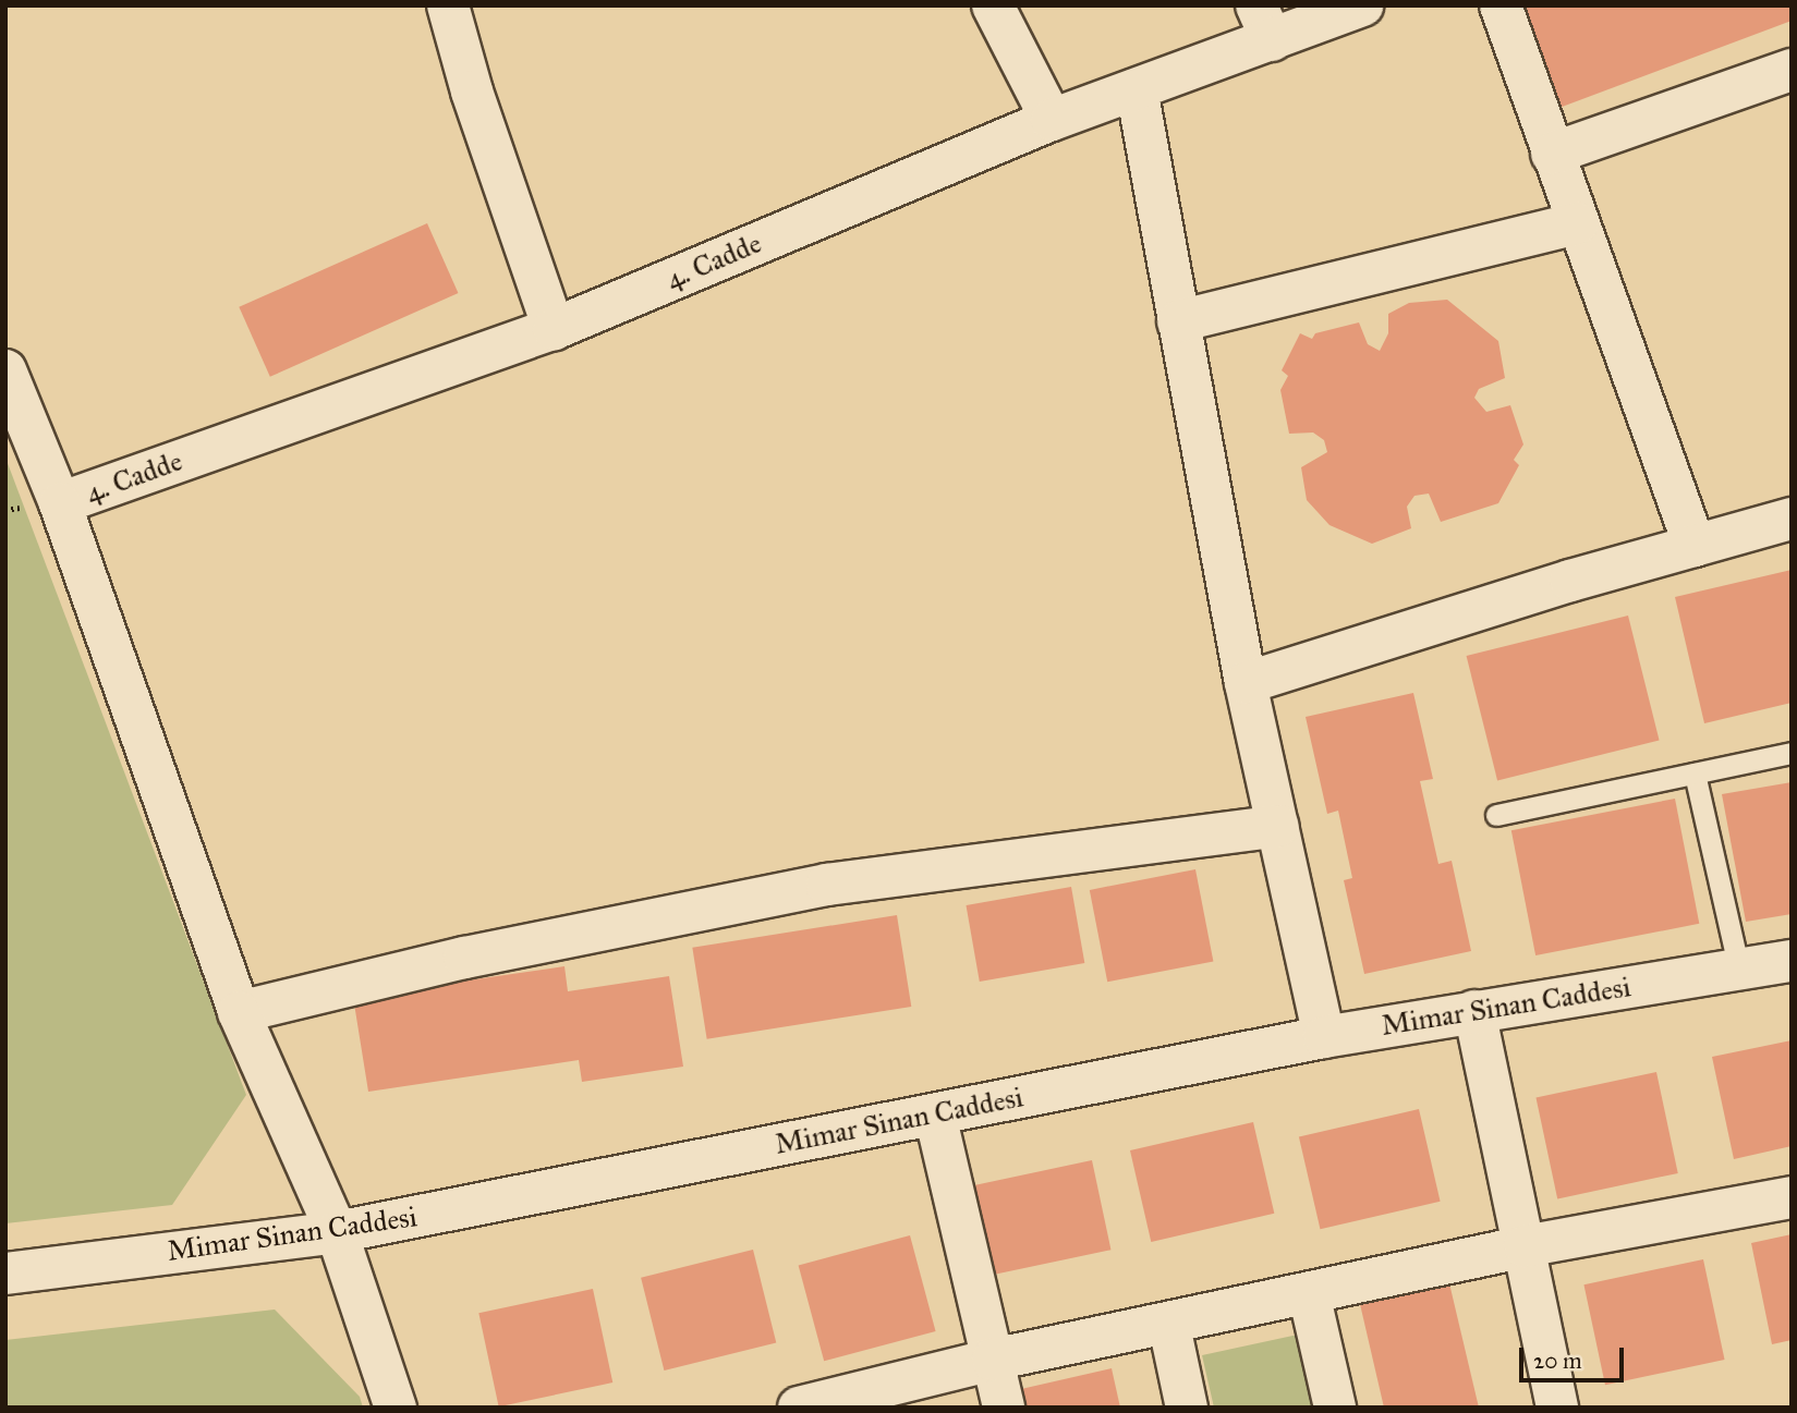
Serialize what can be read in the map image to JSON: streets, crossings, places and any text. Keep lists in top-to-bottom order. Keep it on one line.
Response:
{"streets":{"street":["4. Cadde","Mimar Sinan Caddesi"]},"scale_bar":"20 m"}
